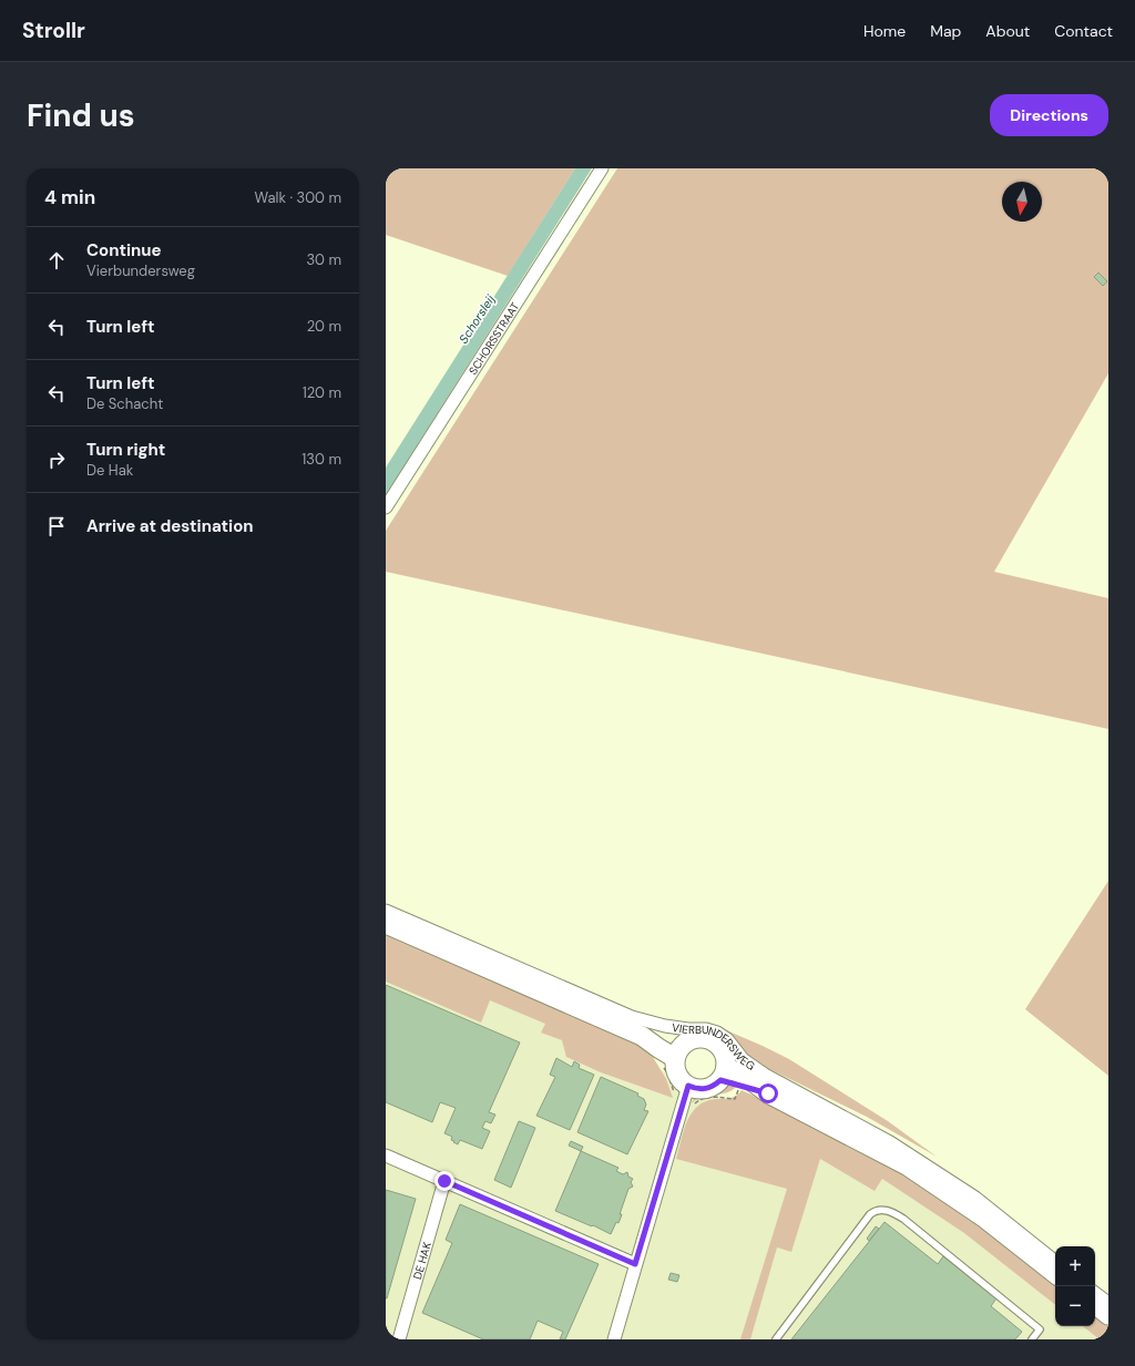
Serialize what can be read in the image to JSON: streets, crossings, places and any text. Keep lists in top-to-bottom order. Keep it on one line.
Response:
{"streets":{"main road":["VIERBUNDERSWEG"],"street":["SCHORSSTRAAT","DE HAK"]},"water":["Schorsleij"],"north":"bottom","page":{"header":"Strollr","nav":["Home","Map","About","Contact"],"buttons":"Directions","title":"Find us","heading":["4 min","Walk · 300 m"],"list":[["Continue","Vierbundersweg","30 m"],["Turn left","20 m"],["Turn left","De Schacht","120 m"],["Turn right","De Hak","130 m"],"Arrive at destination"],"map_buttons":["+","−"]}}
